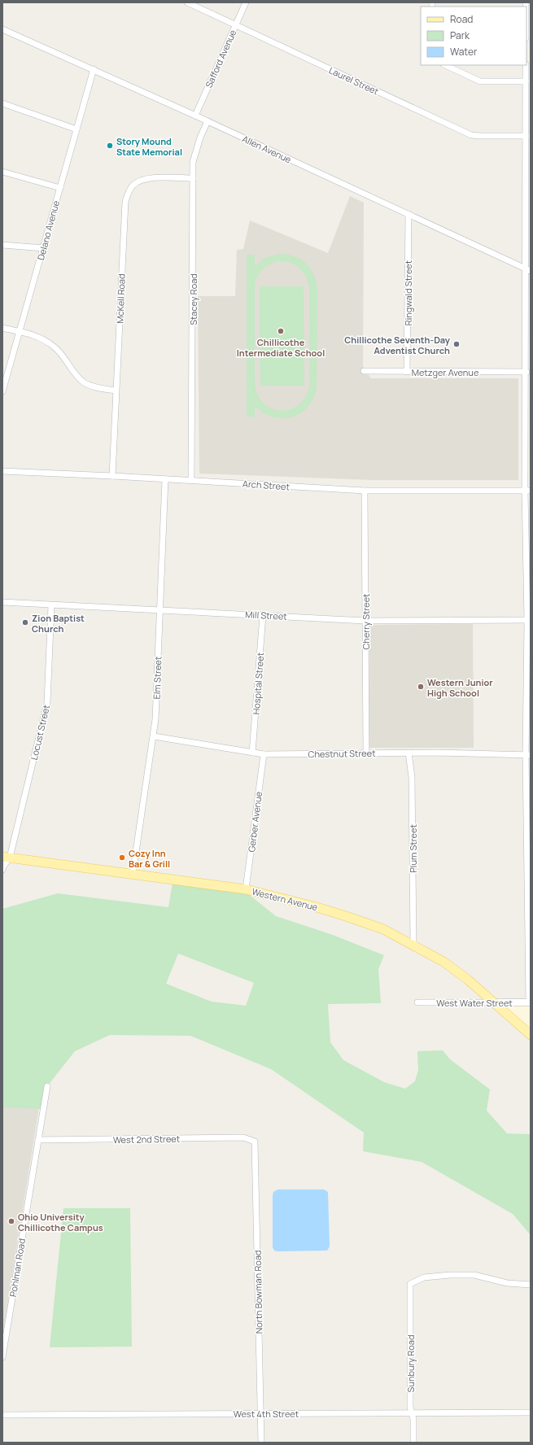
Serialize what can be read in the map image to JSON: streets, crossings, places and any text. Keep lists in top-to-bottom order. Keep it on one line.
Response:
{"streets":{"main road":["Western Avenue"],"street":["Safford Avenue","Laurel Street","Allen Avenue","Delano Avenue","Ringwald Street","McKell Road","Stacey Road","Metzger Avenue","Arch Street","Mill Street","Cherry Street","Elm Street","Hospital Street","Locust Street","Chestnut Street","Gerber Avenue","Plum Street","West Water Street","West 2nd Street","Pohlman Road","North Bowman Road","Sunbury Road","West 4th Street"]},"crossings":[["Safford Avenue","Laurel Street"],["Safford Avenue","Allen Avenue"],["Allen Avenue","Delano Avenue"],["Allen Avenue","Ringwald Street"],["Allen Avenue","Stacey Road"],["Ringwald Street","Metzger Avenue"],["McKell Road","Stacey Road"],["McKell Road","Arch Street"],["Stacey Road","Arch Street"],["Arch Street","Cherry Street"],["Arch Street","Elm Street"],["Mill Street","Cherry Street"],["Mill Street","Elm Street"],["Mill Street","Hospital Street"],["Mill Street","Locust Street"],["Cherry Street","Chestnut Street"],["Elm Street","Chestnut Street"],["Elm Street","Western Avenue"],["Hospital Street","Chestnut Street"],["Locust Street","Western Avenue"],["Chestnut Street","Gerber Avenue"],["Chestnut Street","Plum Street"],["Gerber Avenue","Western Avenue"],["Plum Street","Western Avenue"],["Western Avenue","West Water Street"],["West 2nd Street","Pohlman Road"],["West 2nd Street","North Bowman Road"],["North Bowman Road","West 4th Street"],["Sunbury Road","West 4th Street"]],"places":["Story Mound State Memorial","Chillicothe Intermediate School","Chillicothe Seventh-Day Adventist Church","Zion Baptist Church","Western Junior High School","Cozy Inn Bar & Grill","Ohio University Chillicothe Campus"],"legend":["Road","Park","Water"]}
